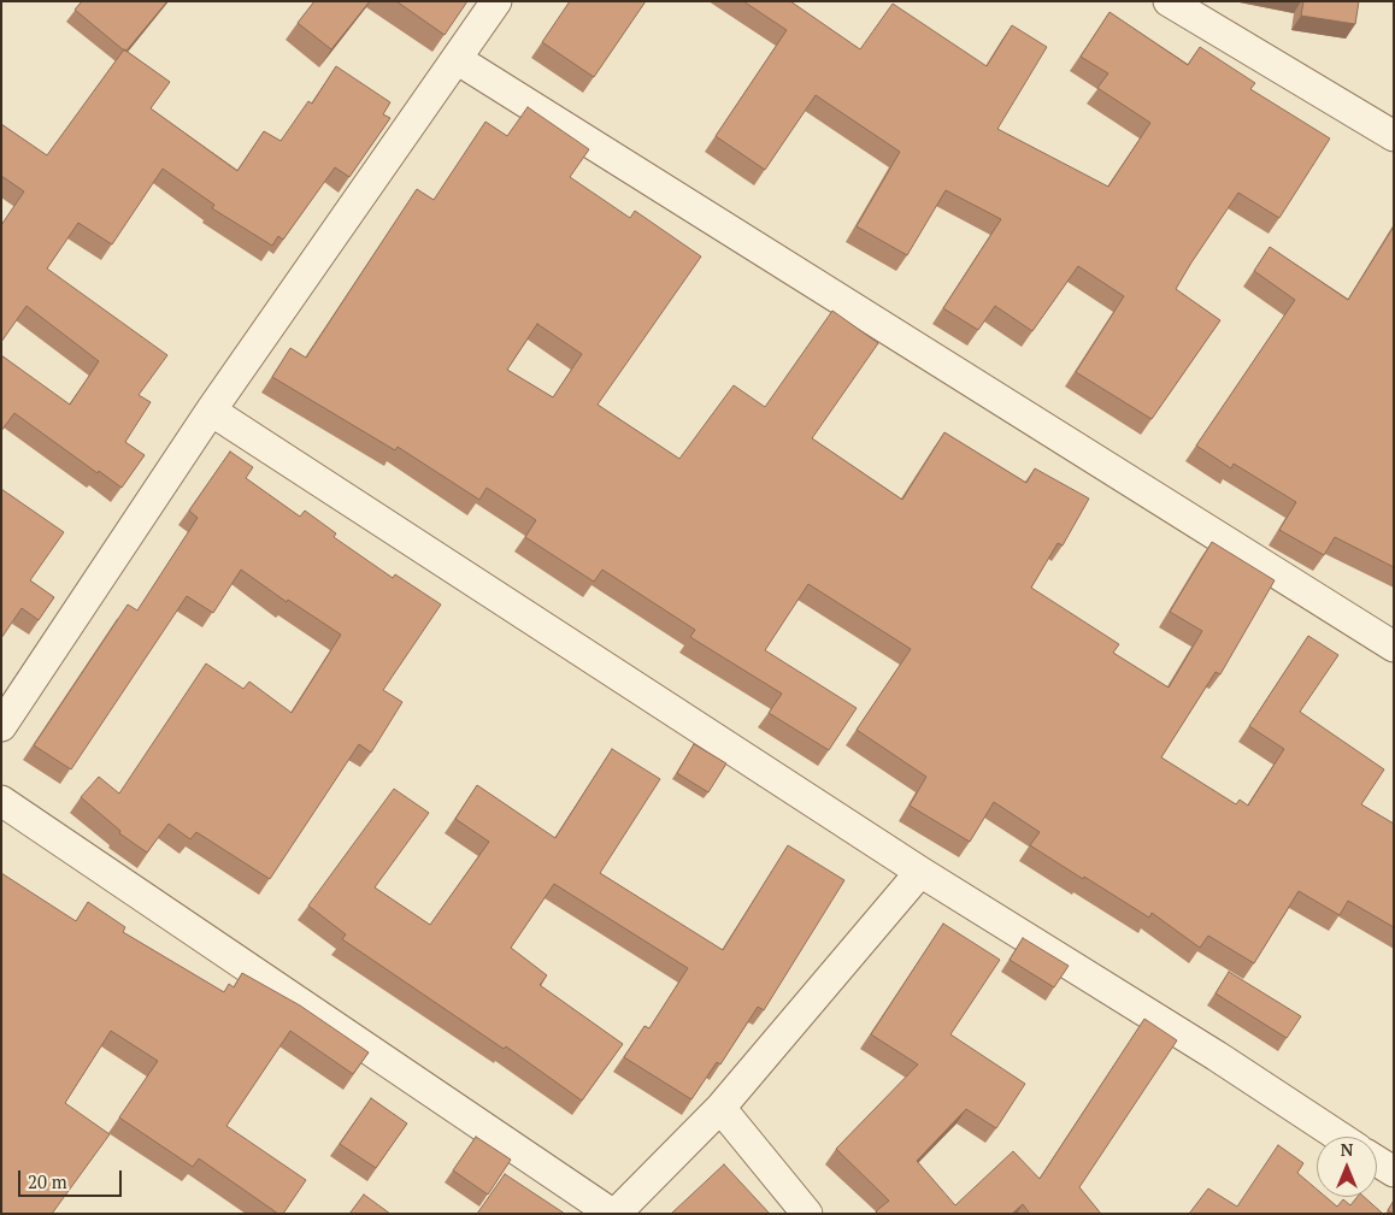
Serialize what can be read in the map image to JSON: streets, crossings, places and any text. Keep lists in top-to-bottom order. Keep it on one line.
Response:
{"scale_bar":"20 m","north":"top"}
